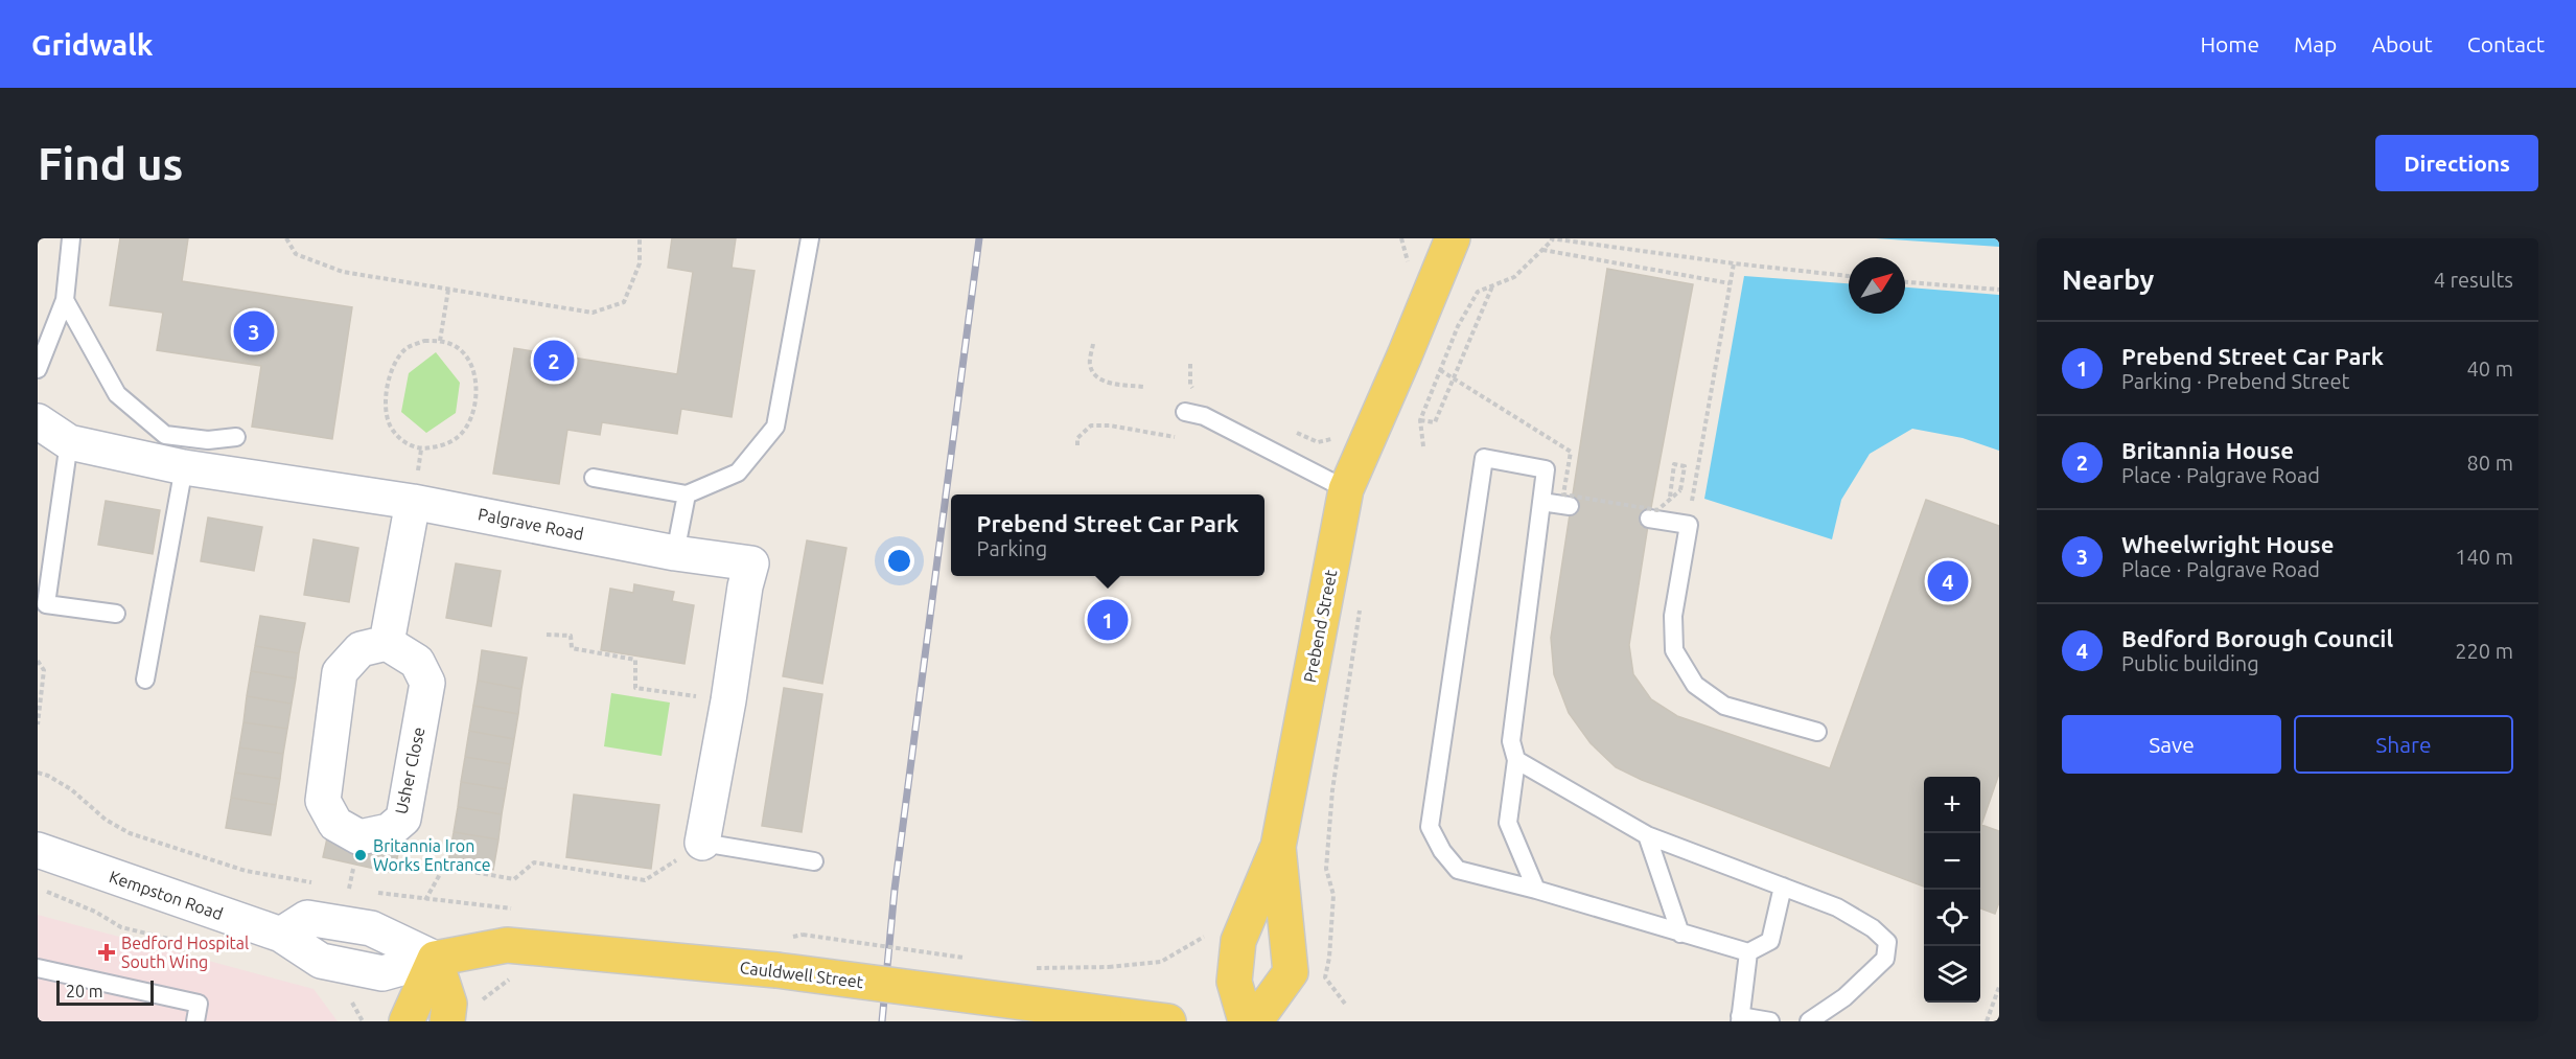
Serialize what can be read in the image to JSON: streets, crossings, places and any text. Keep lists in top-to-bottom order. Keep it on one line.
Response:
{"streets":{"main road":["Prebend Street","Cauldwell Street"],"street":["Palgrave Road","Usher Close","Kempston Road"]},"crossings":[["Kempston Road","Cauldwell Street"]],"places":{"other":["Britannia Iron Works Entrance"],"health":["Bedford Hospital South Wing"]},"scale_bar":"20 m","north":"top right","page":{"header":"Gridwalk","nav":["Home","Map","About","Contact"],"buttons":["Directions",["Save","Share"]],"title":"Find us","heading":["Nearby","4 results"],"pins":["3","2","4","1"],"list":[{"mark":"1","name":"Prebend Street Car Park","note":"Parking · Prebend Street","value":"40 m"},{"mark":"2","name":"Britannia House","note":"Place · Palgrave Road","value":"80 m"},{"mark":"3","name":"Wheelwright House","note":"Place · Palgrave Road","value":"140 m"},{"mark":"4","name":"Bedford Borough Council","note":"Public building","value":"220 m"}],"popup":["Prebend Street Car Park","Parking"],"map_buttons":["+","−"],"scale":"20 m"}}
